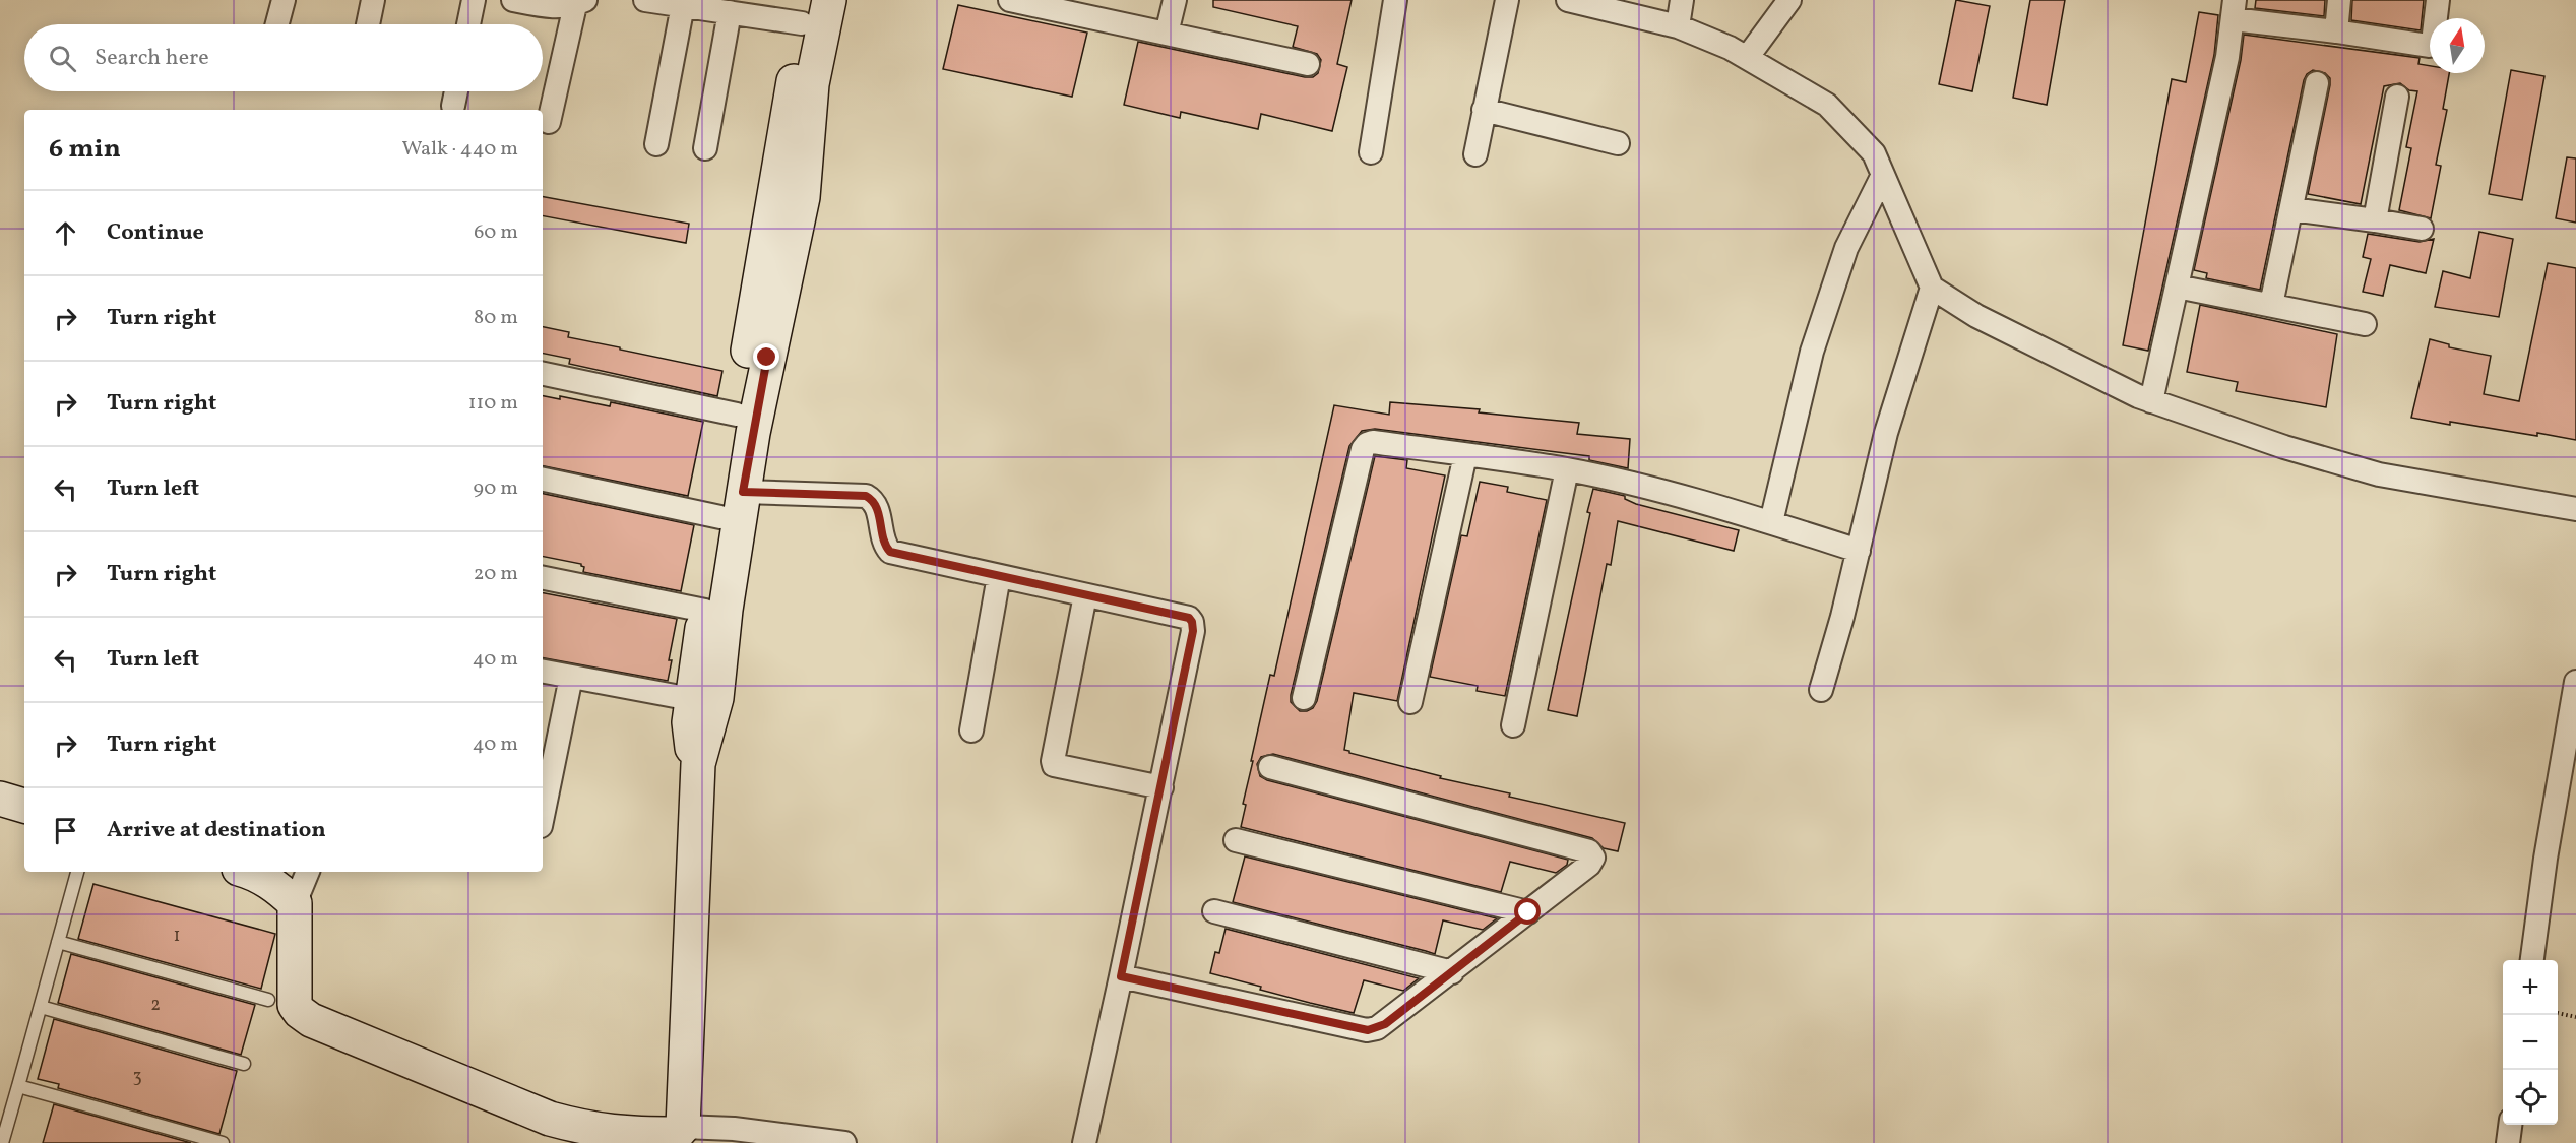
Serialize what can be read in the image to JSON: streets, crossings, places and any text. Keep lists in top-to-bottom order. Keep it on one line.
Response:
{"house_numbers":["1","2","3"],"north":"top","page":{"search":"Search here","heading":["6 min","Walk · 440 m"],"list":[["Continue","60 m"],["Turn right","80 m"],["Turn right","110 m"],["Turn left","90 m"],["Turn right","20 m"],["Turn left","40 m"],["Turn right","40 m"],"Arrive at destination"],"map_buttons":["+","−"]}}
